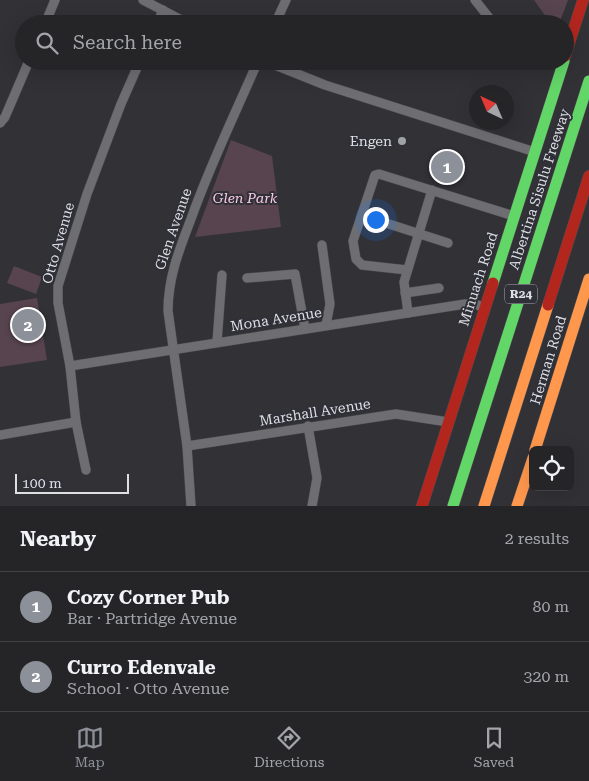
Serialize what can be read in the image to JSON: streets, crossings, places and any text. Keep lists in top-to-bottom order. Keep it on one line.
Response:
{"streets":{"main road":["Albertina Sisulu Freeway","Minuach Road","R24","Herman Road"],"street":["Glen Avenue","Otto Avenue","Mona Avenue","Marshall Avenue"]},"crossings":[["Glen Avenue","Mona Avenue"],["Glen Avenue","Marshall Avenue"],["Otto Avenue","Mona Avenue"],["Minuach Road","Mona Avenue"],["Minuach Road","Marshall Avenue"]],"parks":["Glen Park"],"places":["Engen"],"scale_bar":"100 m","north":"top left","page":{"search":"Search here","pins":["1","2"],"scale":"100 m","heading":["Nearby","2 results"],"list":[{"mark":"1","name":"Cozy Corner Pub","note":"Bar · Partridge Avenue","value":"80 m"},{"mark":"2","name":"Curro Edenvale","note":"School · Otto Avenue","value":"320 m"}],"nav":["Map","Directions","Saved"]}}
